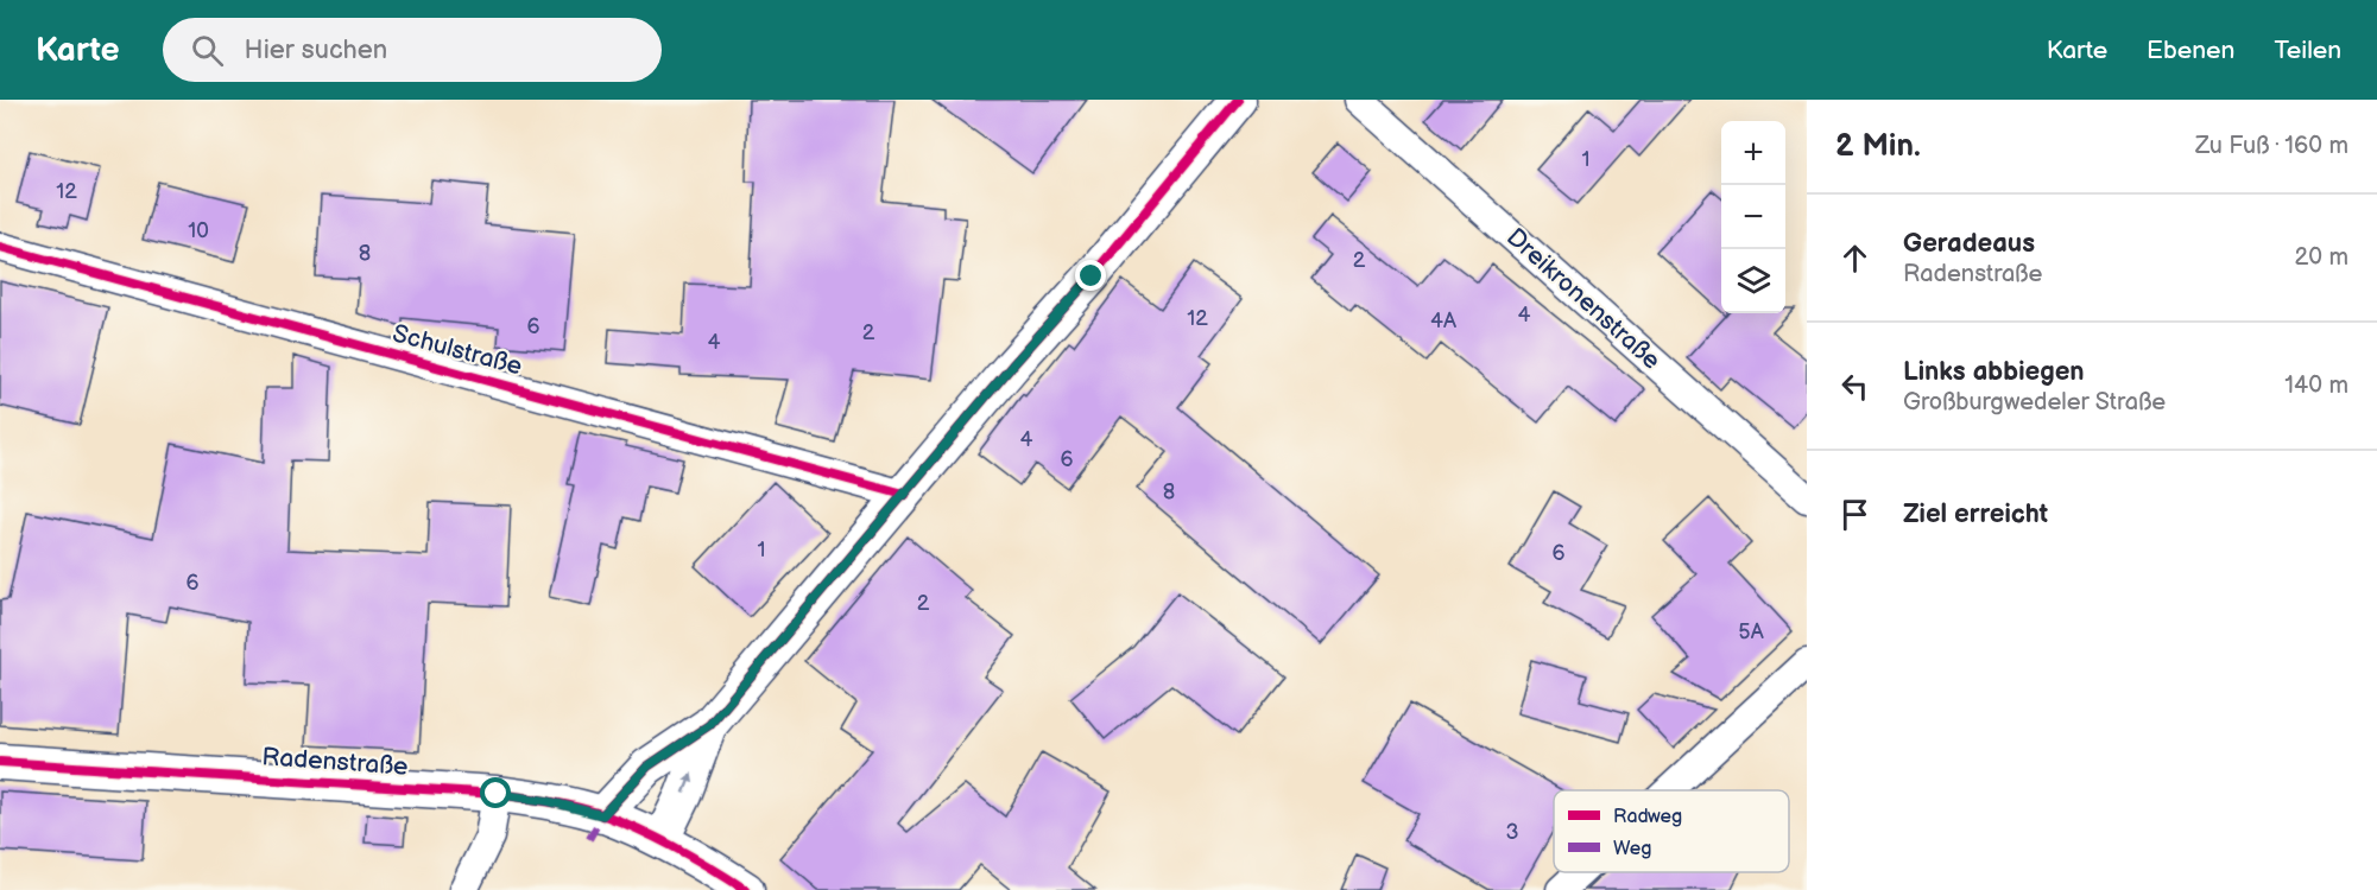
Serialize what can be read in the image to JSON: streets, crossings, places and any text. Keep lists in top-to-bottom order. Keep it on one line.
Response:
{"streets":{"street":["Dreikronenstraße","Schulstraße","Radenstraße"]},"house_numbers":["1","12","10","8","2","4","12","4A","6","2","4","4","6","8","1","6","6","2","5A","3"],"legend":["Radweg","Weg"],"page":{"header":"Karte","search":"Hier suchen","nav":["Karte","Ebenen","Teilen"],"heading":["2 Min.","Zu Fuß · 160 m"],"map_buttons":["+","−"],"list":[["Geradeaus","Radenstraße","20 m"],["Links abbiegen","Großburgwedeler Straße","140 m"],"Ziel erreicht"]}}
